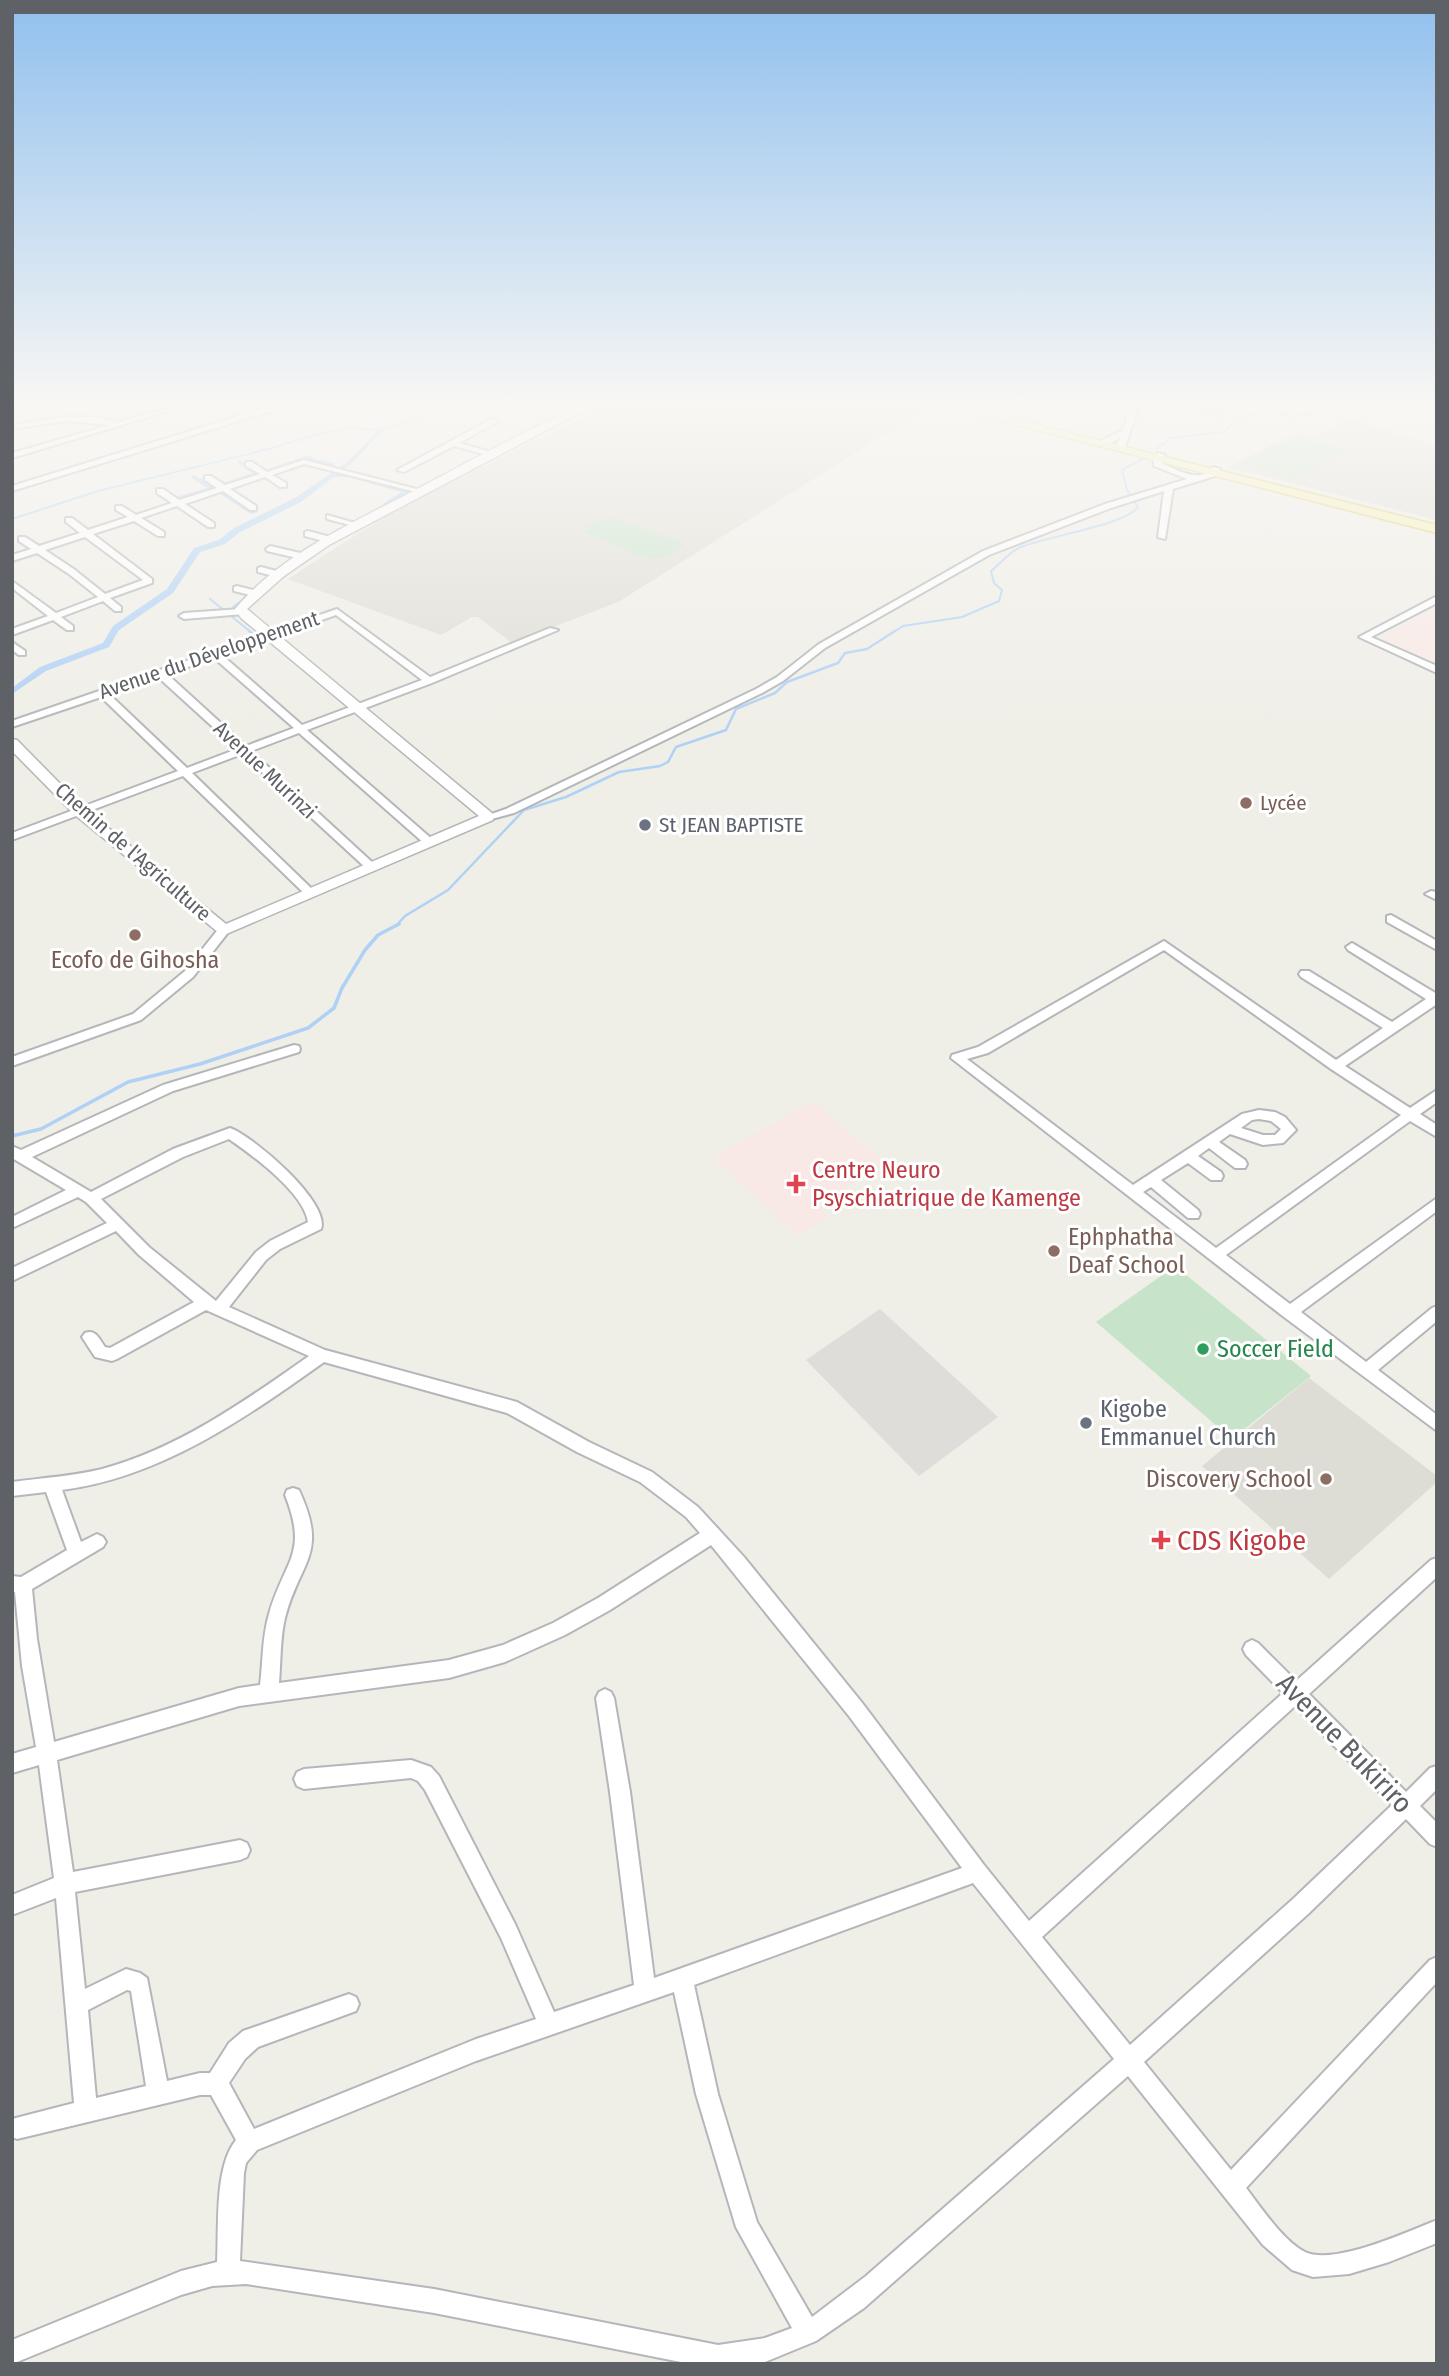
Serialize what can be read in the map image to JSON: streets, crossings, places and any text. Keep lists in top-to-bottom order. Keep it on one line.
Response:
{"streets":{"street":["Avenue du Développement","Avenue Murinzi","Chemin de l'Agriculture","Avenue Bukiriro"]},"crossings":[["Avenue du Développement","Avenue Murinzi"]],"places":{"other":["Lycée","St JEAN BAPTISTE","Ecofo de Gihosha","Ephphatha Deaf School","Soccer Field","Kigobe Emmanuel Church","Discovery School"],"health":["Centre Neuro Psyschiatrique de Kamenge","CDS Kigobe"]}}
